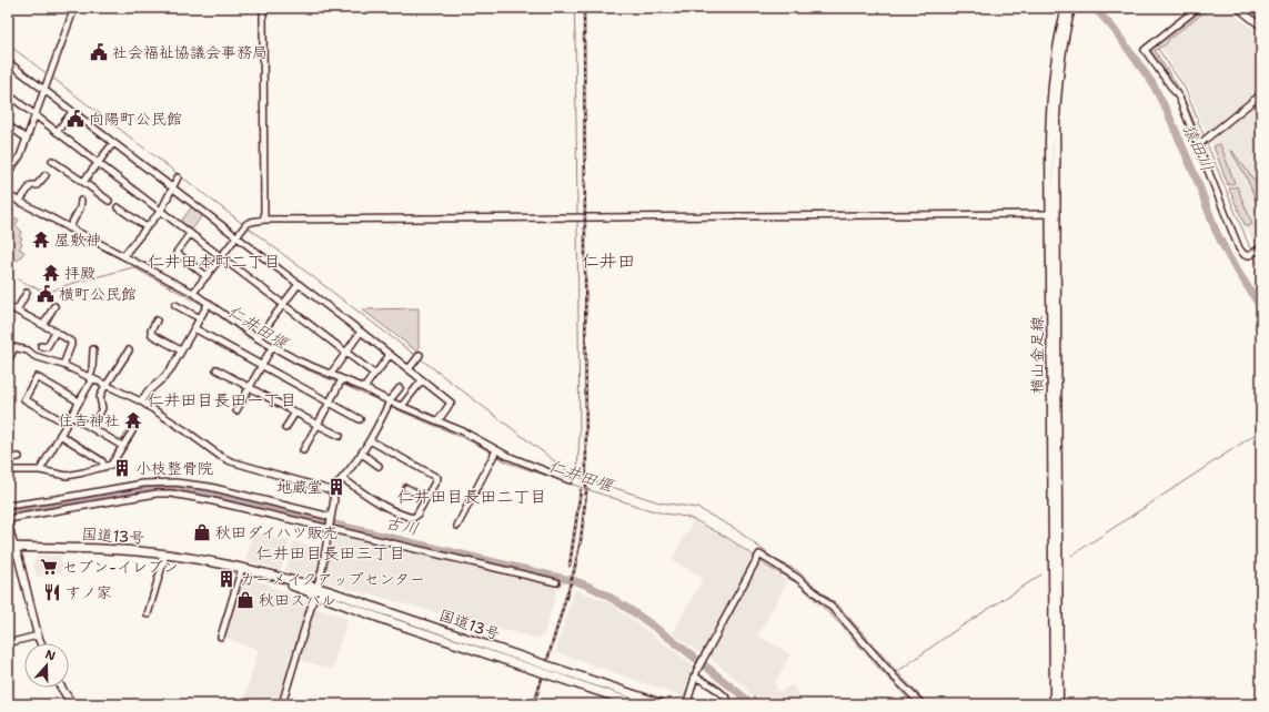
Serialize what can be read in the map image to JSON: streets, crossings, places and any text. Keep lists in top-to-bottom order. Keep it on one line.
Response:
{"streets":{"highway":["国道13号"],"main road":["横山金足線"]},"districts":["仁井田","仁井田本町二丁目","仁井田目長田一丁目","仁井田目長田二丁目","仁井田目長田三丁目"],"water":["猿田川","仁井田堰","古川"],"places":{"public building":["社会福祉協議会事務局","向陽町公民館","横町公民館"],"temple":["屋敷神","拝殿","住吉神社"],"building":["小枝整骨院","地蔵堂","カーメイクアップセンター"],"shop":["秋田ダイハツ販売","秋田スバル"],"supermarket":["セブン-イレブン"],"restaurant":["すノ家"]},"north":"top"}
